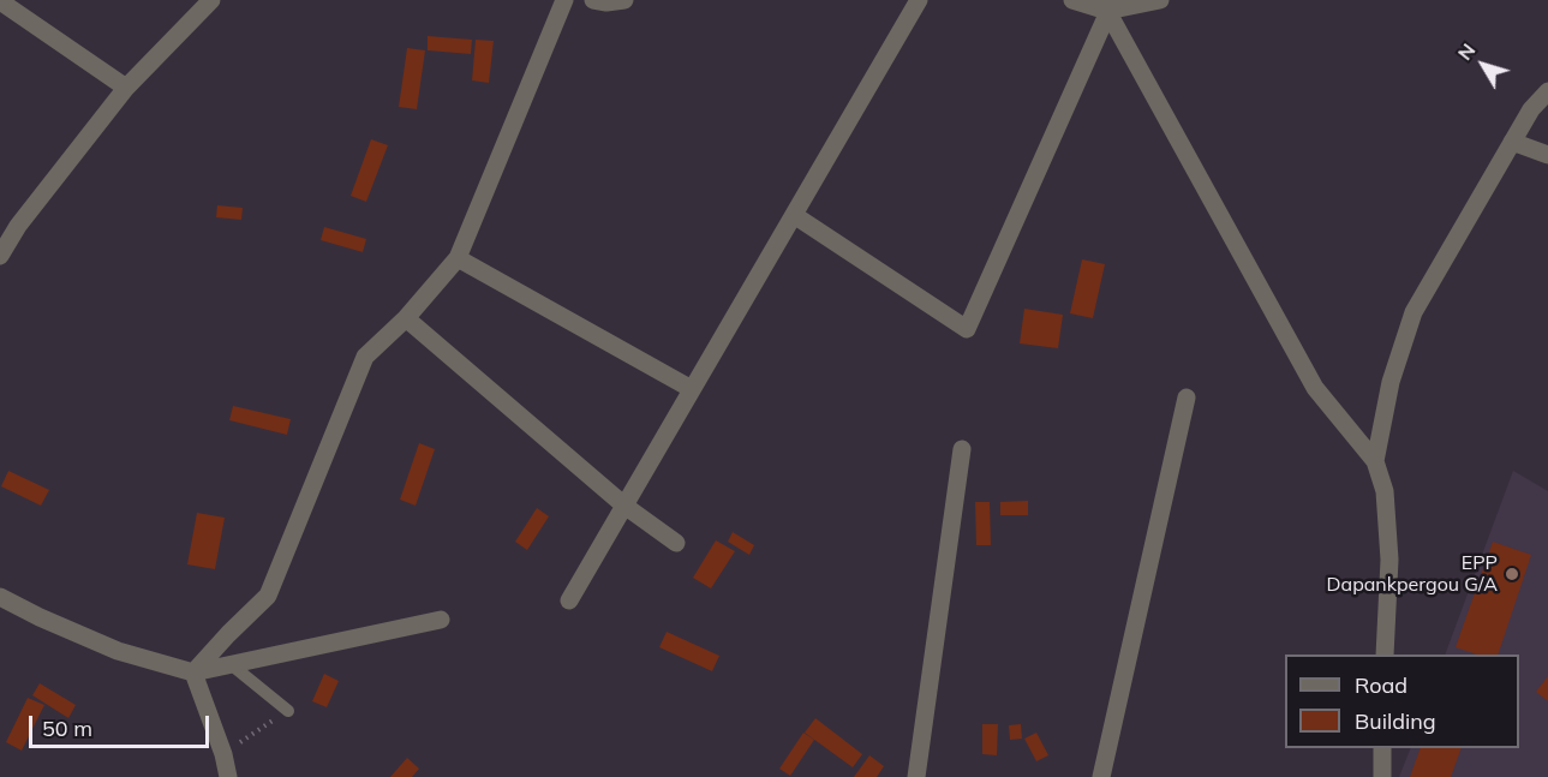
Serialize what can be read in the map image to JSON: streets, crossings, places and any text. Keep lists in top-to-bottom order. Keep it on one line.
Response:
{"places":["EPP Dapankpergou G/A"],"legend":["Road","Building"],"scale_bar":"50 m","north":"top left"}
